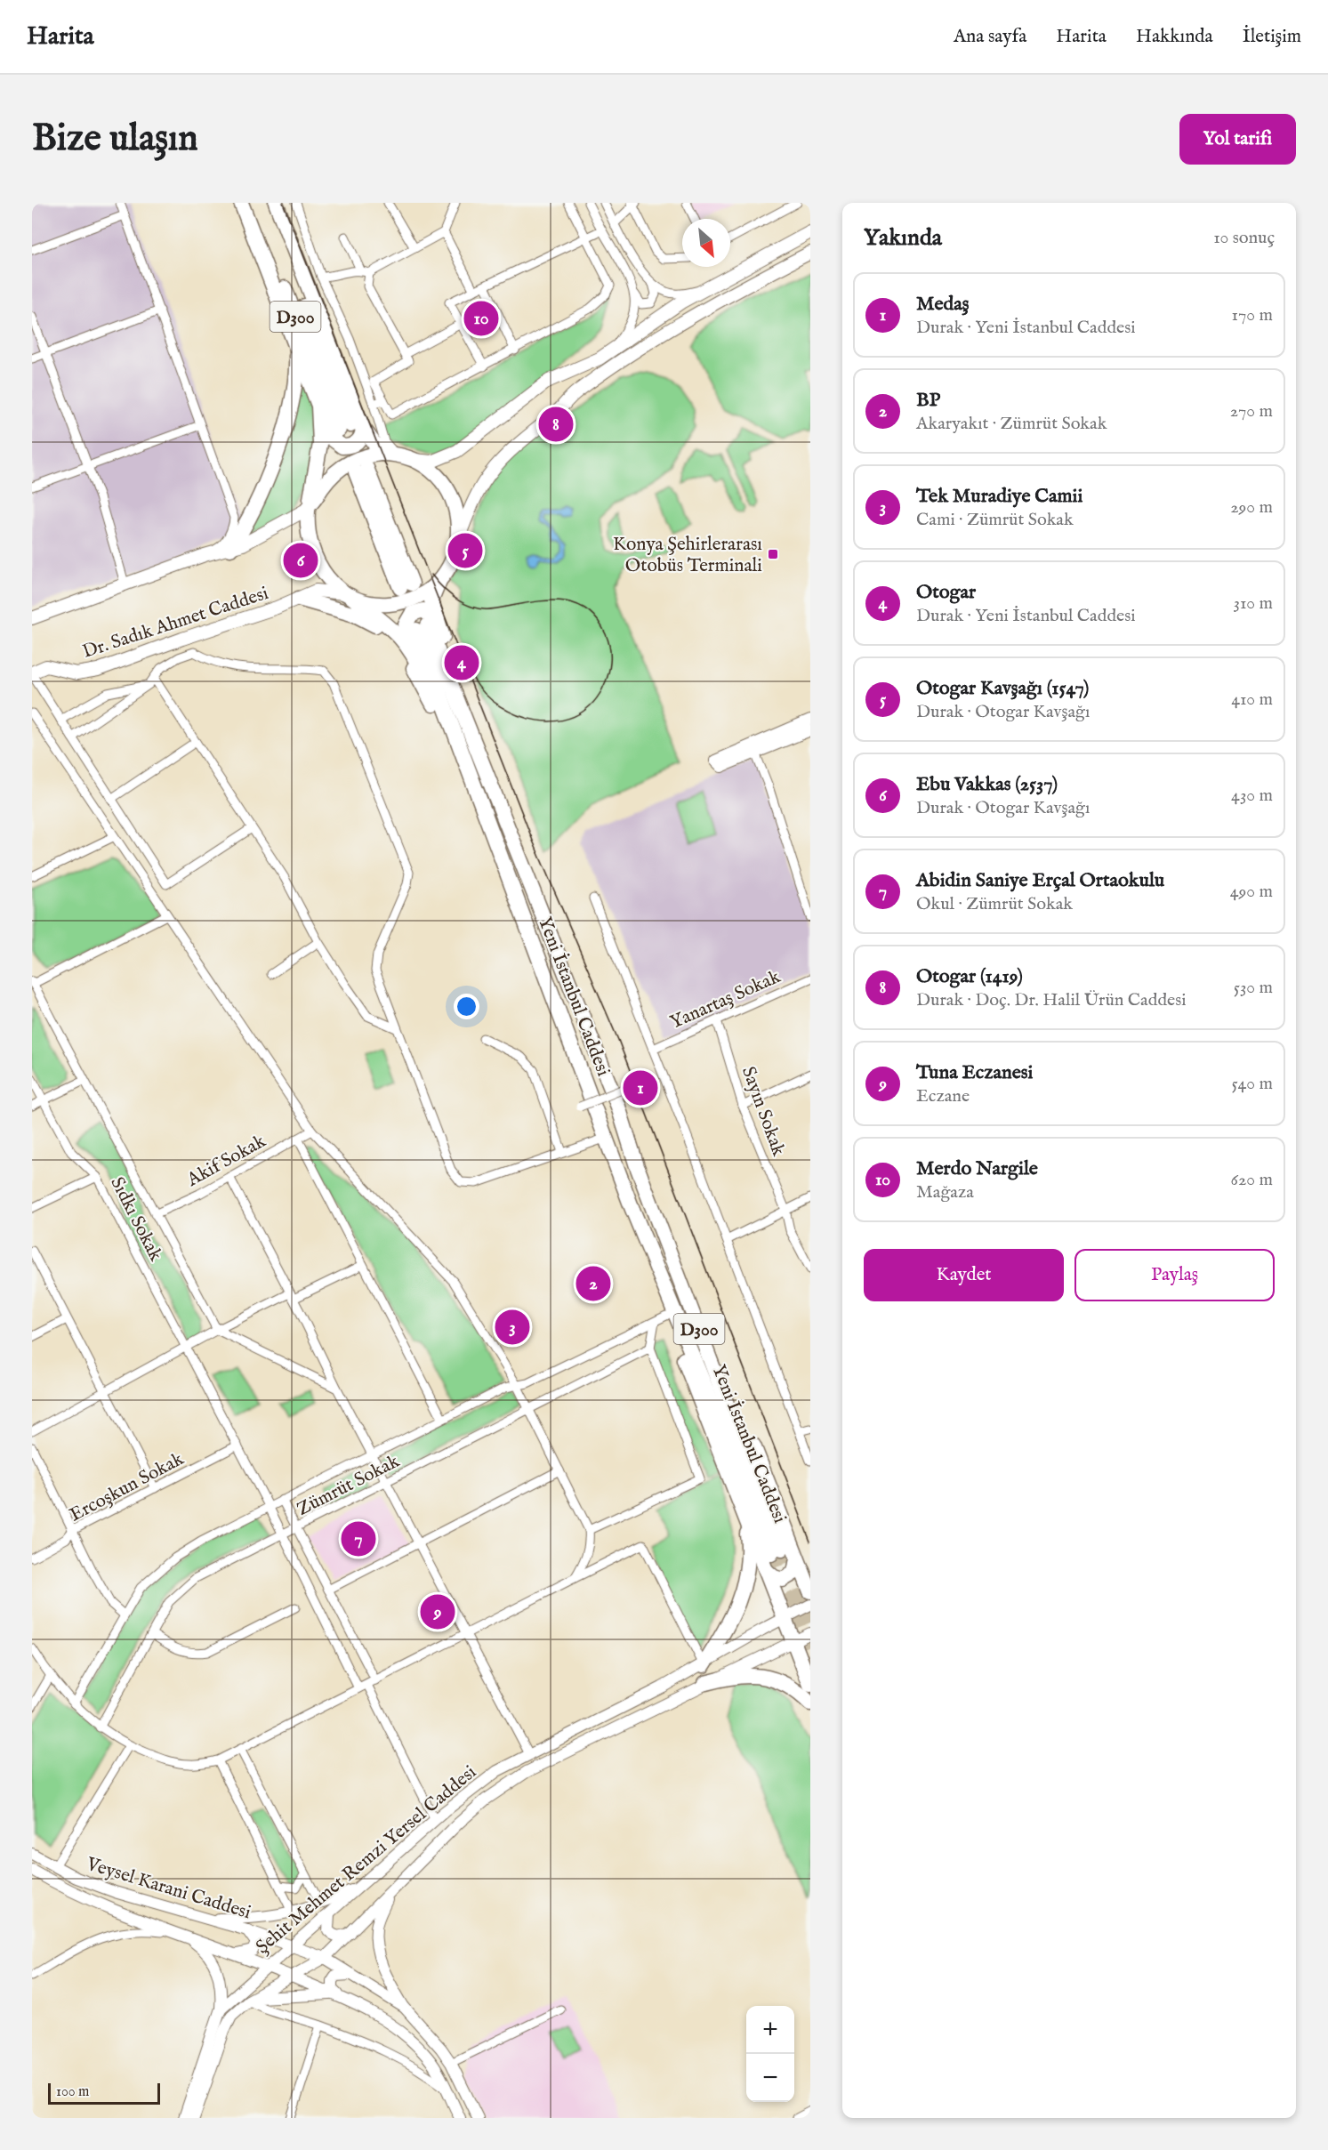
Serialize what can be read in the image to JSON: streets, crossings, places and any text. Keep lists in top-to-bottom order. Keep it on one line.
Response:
{"streets":{"highway":["D300","Yeni İstanbul Caddesi"],"main road":["Dr. Sadık Ahmet Caddesi","Şehit Mehmet Remzi Yersel Caddesi","Veysel Karani Caddesi"],"street":["Yanartaş Sokak","Sayın Sokak","Akif Sokak","Sıdkı Sokak","Zümrüt Sokak","Ercoşkun Sokak"]},"crossings":[["Yanartaş Sokak","Sayın Sokak"],["Sıdkı Sokak","Zümrüt Sokak"],["Sıdkı Sokak","Ercoşkun Sokak"],["Şehit Mehmet Remzi Yersel Caddesi","Veysel Karani Caddesi"]],"places":{"transit":["Konya Şehirlerarası Otobüs Terminali"]},"scale_bar":"100 m","north":"bottom right","page":{"header":"Harita","nav":["Ana sayfa","Harita","Hakkında","İletişim"],"buttons":["Yol tarifi",["Kaydet","Paylaş"]],"title":"Bize ulaşın","heading":["Yakında","10 sonuç"],"list":[{"mark":"1","name":"Medaş","note":"Durak · Yeni İstanbul Caddesi","value":"170 m"},{"mark":"2","name":"BP","note":"Akaryakıt · Zümrüt Sokak","value":"270 m"},{"mark":"3","name":"Tek Muradiye Camii","note":"Cami · Zümrüt Sokak","value":"290 m"},{"mark":"4","name":"Otogar","note":"Durak · Yeni İstanbul Caddesi","value":"310 m"},{"mark":"5","name":"Otogar Kavşağı (1547)","note":"Durak · Otogar Kavşağı","value":"410 m"},{"mark":"6","name":"Ebu Vakkas (2537)","note":"Durak · Otogar Kavşağı","value":"430 m"},{"mark":"7","name":"Abidin Saniye Erçal Ortaokulu","note":"Okul · Zümrüt Sokak","value":"490 m"},{"mark":"8","name":"Otogar (1419)","note":"Durak · Doç. Dr. Halil Ürün Caddesi","value":"530 m"},{"mark":"9","name":"Tuna Eczanesi","note":"Eczane","value":"540 m"},{"mark":"10","name":"Merdo Nargile","note":"Mağaza","value":"620 m"}],"pins":["10","8","5","6","4","1","2","3","7","9"],"map_buttons":["+","−"],"scale":"100 m"}}
